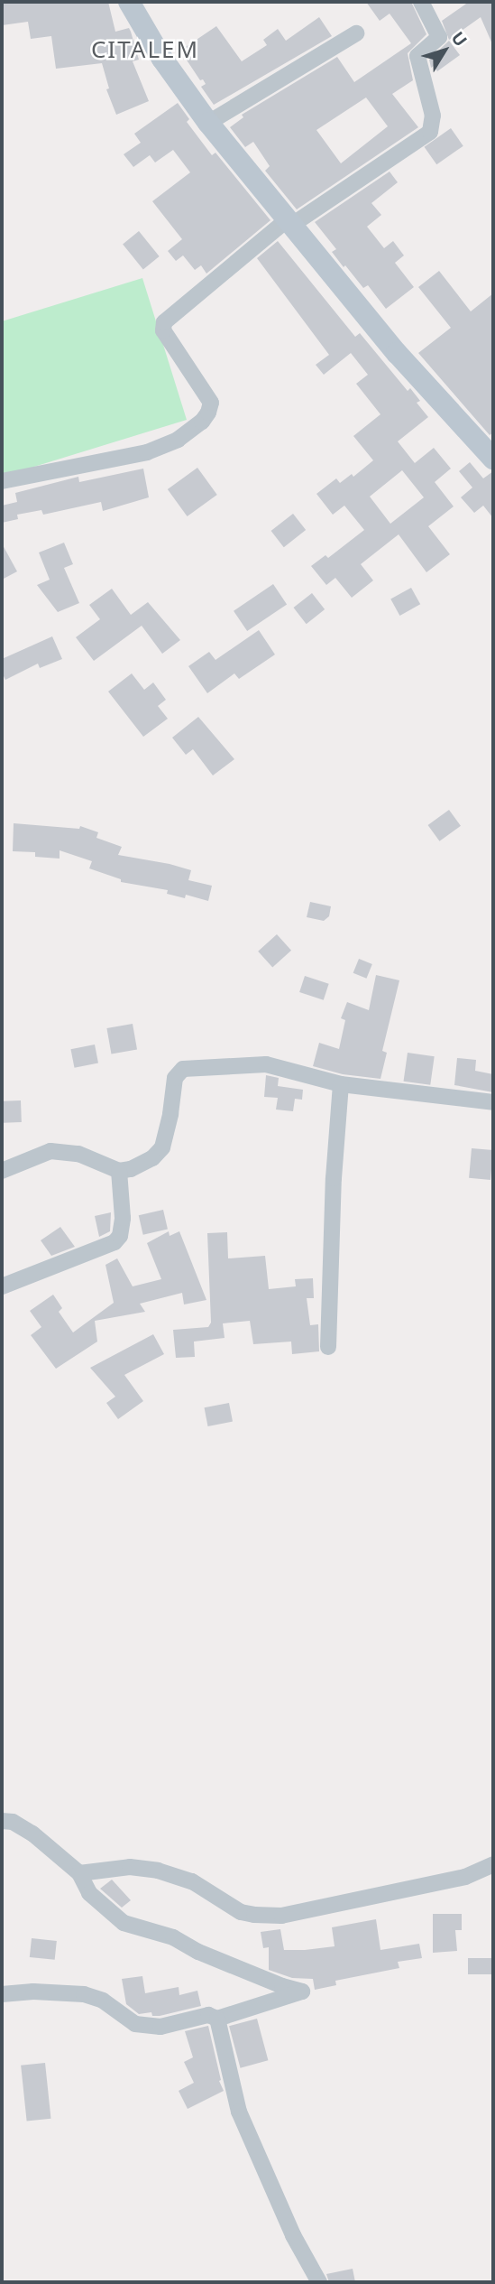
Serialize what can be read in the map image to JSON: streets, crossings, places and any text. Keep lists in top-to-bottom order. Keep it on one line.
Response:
{"districts":["CITALEM"],"north":"top right"}
